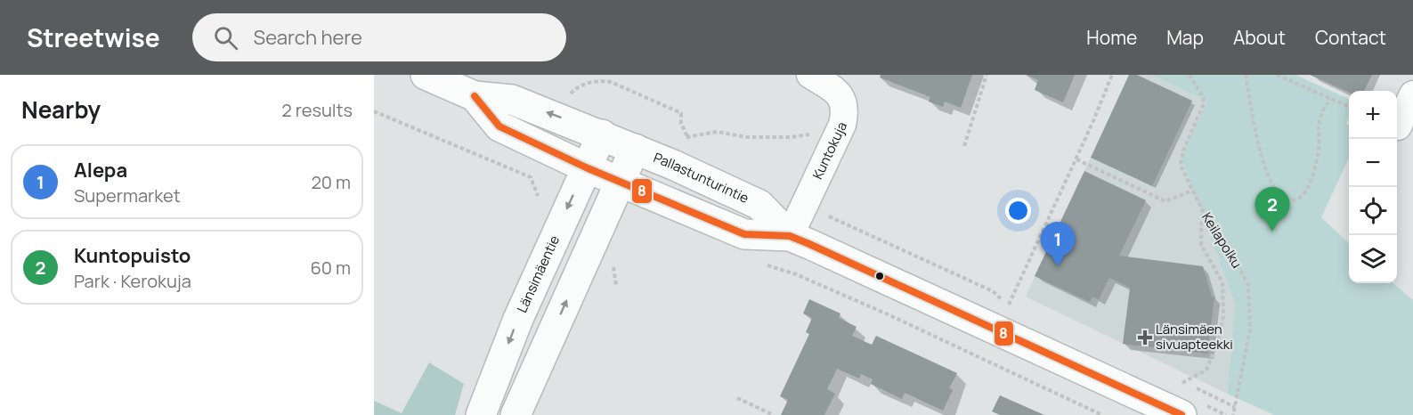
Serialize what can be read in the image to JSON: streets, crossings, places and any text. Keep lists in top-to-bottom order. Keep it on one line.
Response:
{"streets":{"street":["Kuntokuja","Pallastunturintie","Länsimäentie"],"path":["Keilapolku"]},"crossings":[["Kuntokuja","Pallastunturintie"],["Pallastunturintie","Länsimäentie"]],"places":{"health":["Länsimäen sivuapteekki"]},"lines":["transit line 8"],"page":{"header":"Streetwise","search":"Search here","nav":["Home","Map","About","Contact"],"heading":["Nearby","2 results"],"map_buttons":["+","−"],"list":[{"mark":"1","name":"Alepa","note":"Supermarket","value":"20 m"},{"mark":"2","name":"Kuntopuisto","note":"Park · Kerokuja","value":"60 m"}],"pins":["2","1"]}}
